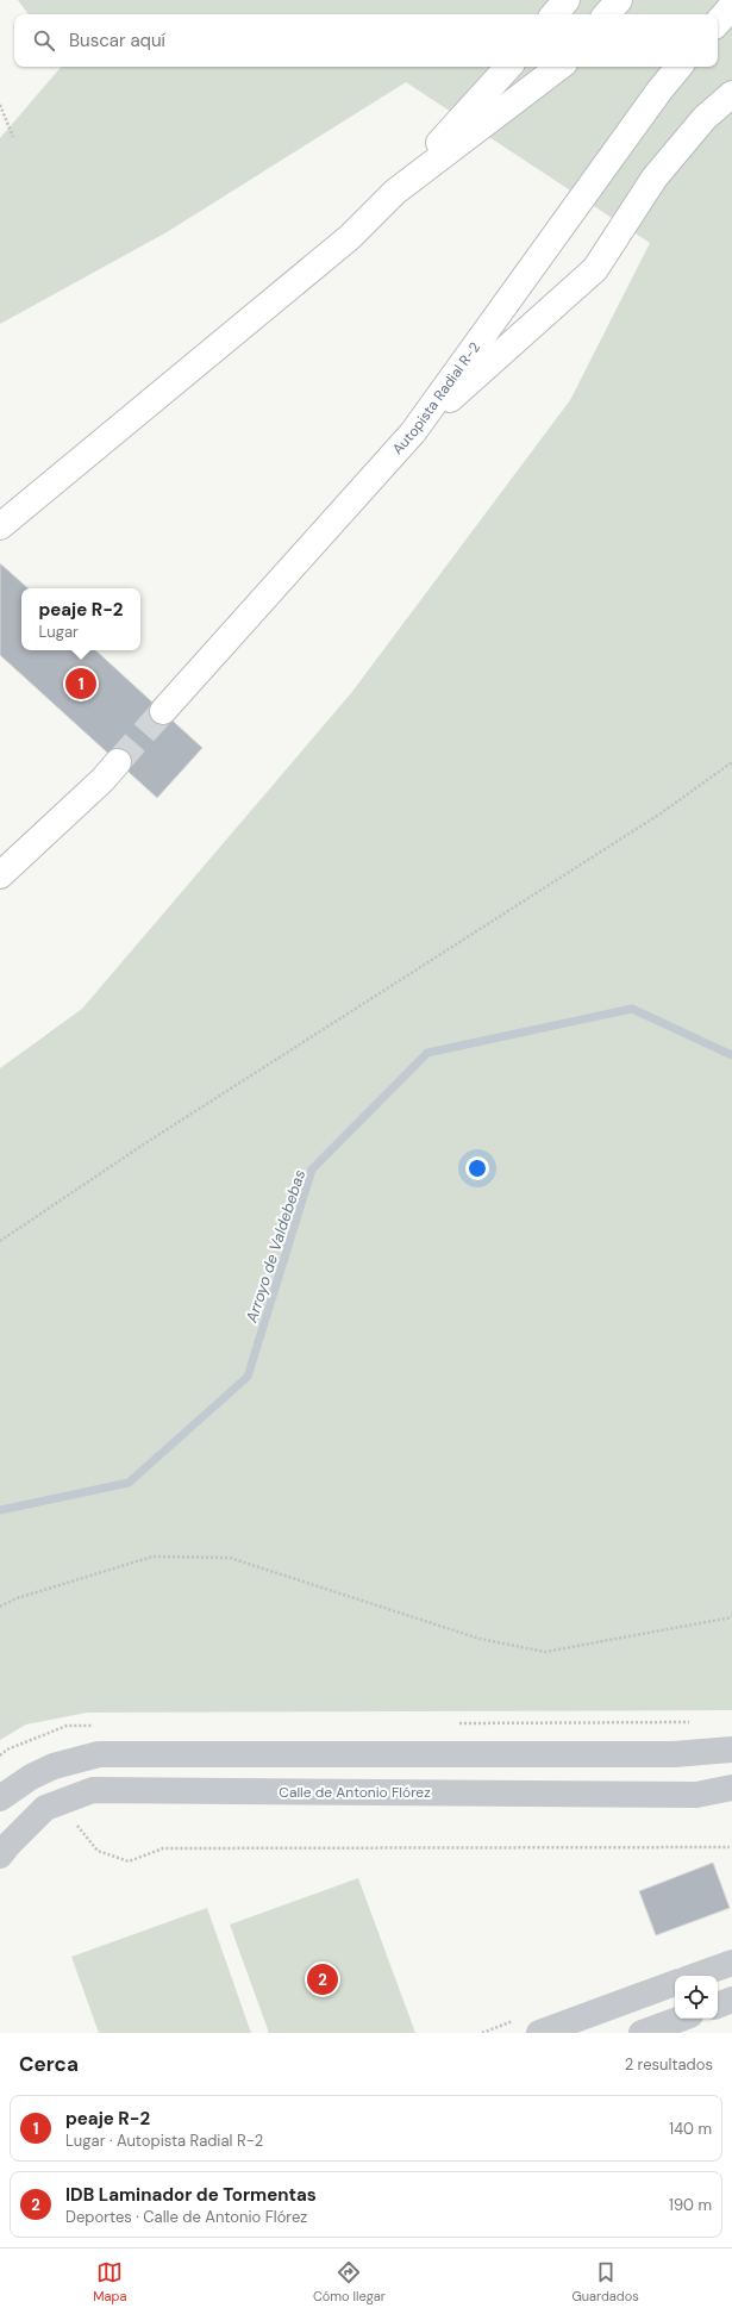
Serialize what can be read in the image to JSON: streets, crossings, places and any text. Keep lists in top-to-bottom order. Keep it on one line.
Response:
{"streets":{"highway":["Autopista Radial R-2"],"street":["Calle de Antonio Flórez"]},"water":["Arroyo de Valdebebas"],"page":{"search":"Buscar aquí","popup":["peaje R-2","Lugar"],"pins":["1","2"],"heading":["Cerca","2 resultados"],"list":[{"mark":"1","name":"peaje R-2","note":"Lugar · Autopista Radial R-2","value":"140 m"},{"mark":"2","name":"IDB Laminador de Tormentas","note":"Deportes · Calle de Antonio Flórez","value":"190 m"}],"nav":["Mapa","Cómo llegar","Guardados"]}}
